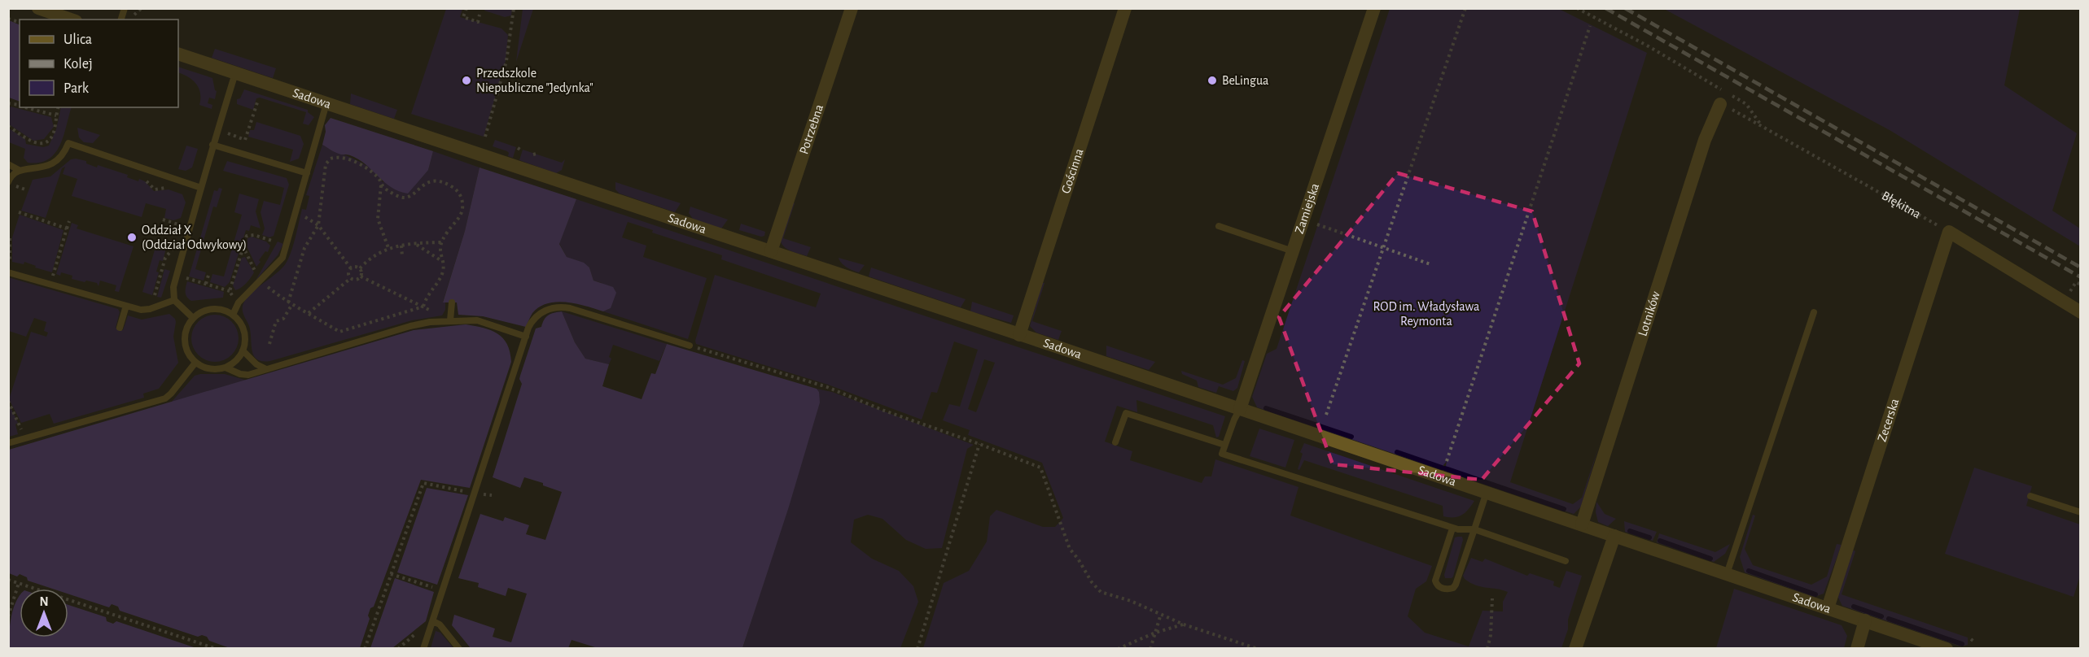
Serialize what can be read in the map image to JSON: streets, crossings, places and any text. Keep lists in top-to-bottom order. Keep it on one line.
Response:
{"streets":{"street":["Sadowa","Potrzebna","Gościnna","Zamiejska","Lotników","Zecerska"],"path":["Błękitna"]},"crossings":[["Sadowa","Potrzebna"],["Sadowa","Gościnna"],["Sadowa","Zamiejska"],["Sadowa","Lotników"],["Sadowa","Zecerska"],["Błękitna","Lotników"],["Błękitna","Zecerska"]],"parks":["ROD im. Władysława Reymonta"],"places":["Przedszkole Niepubliczne \"Jedynka\"","BeLingua","Oddział X (Oddział Odwykowy)"],"legend":["Ulica","Kolej","Park"],"north":"top"}
